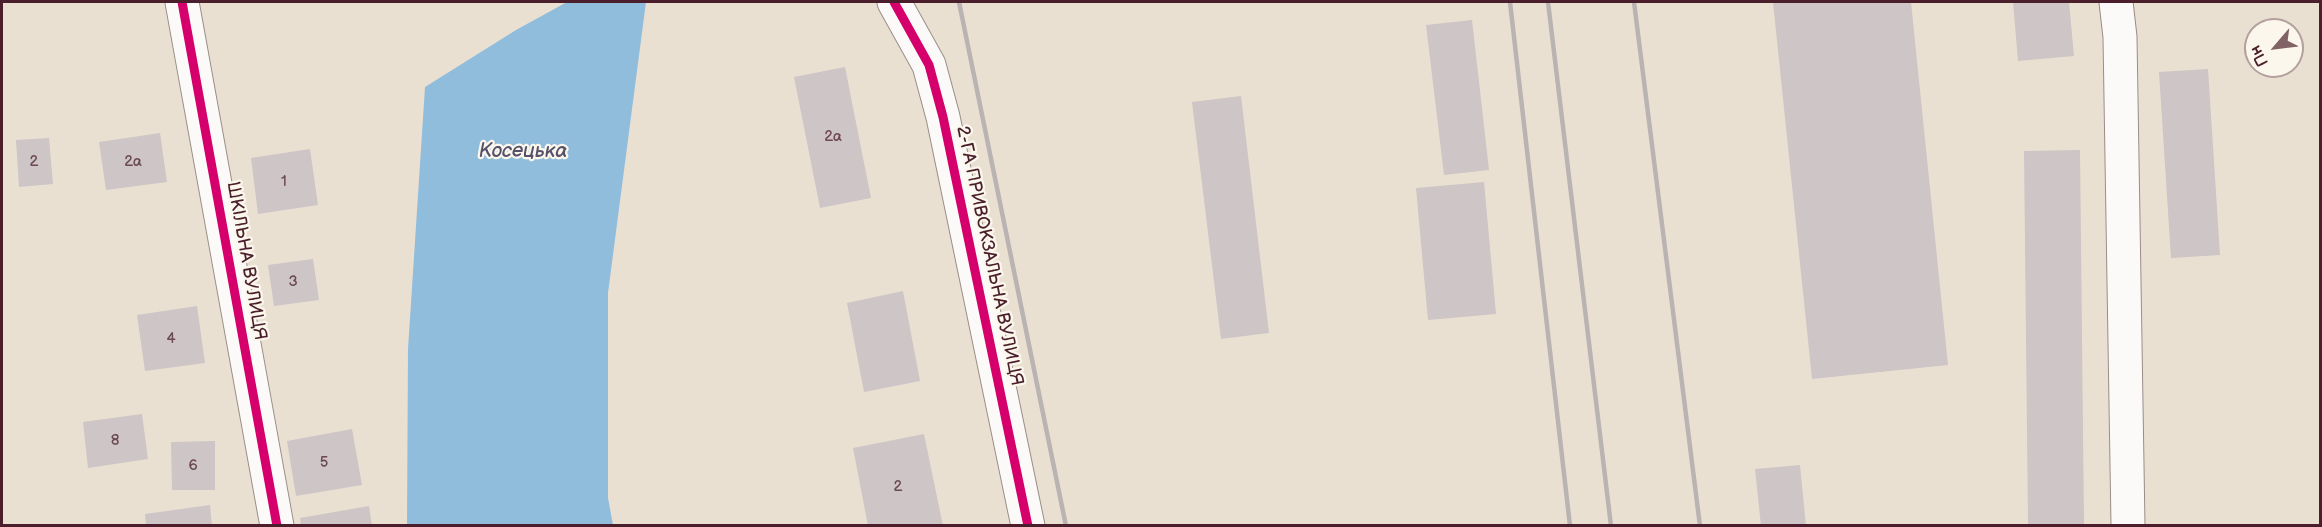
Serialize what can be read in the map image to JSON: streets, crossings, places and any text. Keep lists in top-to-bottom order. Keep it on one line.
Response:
{"streets":{"street":["2-ГА ПРИВОКЗАЛЬНА ВУЛИЦЯ","ШКІЛЬНА ВУЛИЦЯ"]},"water":["Косецька"],"house_numbers":["2а","2","2а","1","3","4","8","5","6","2"],"north":"bottom left"}
